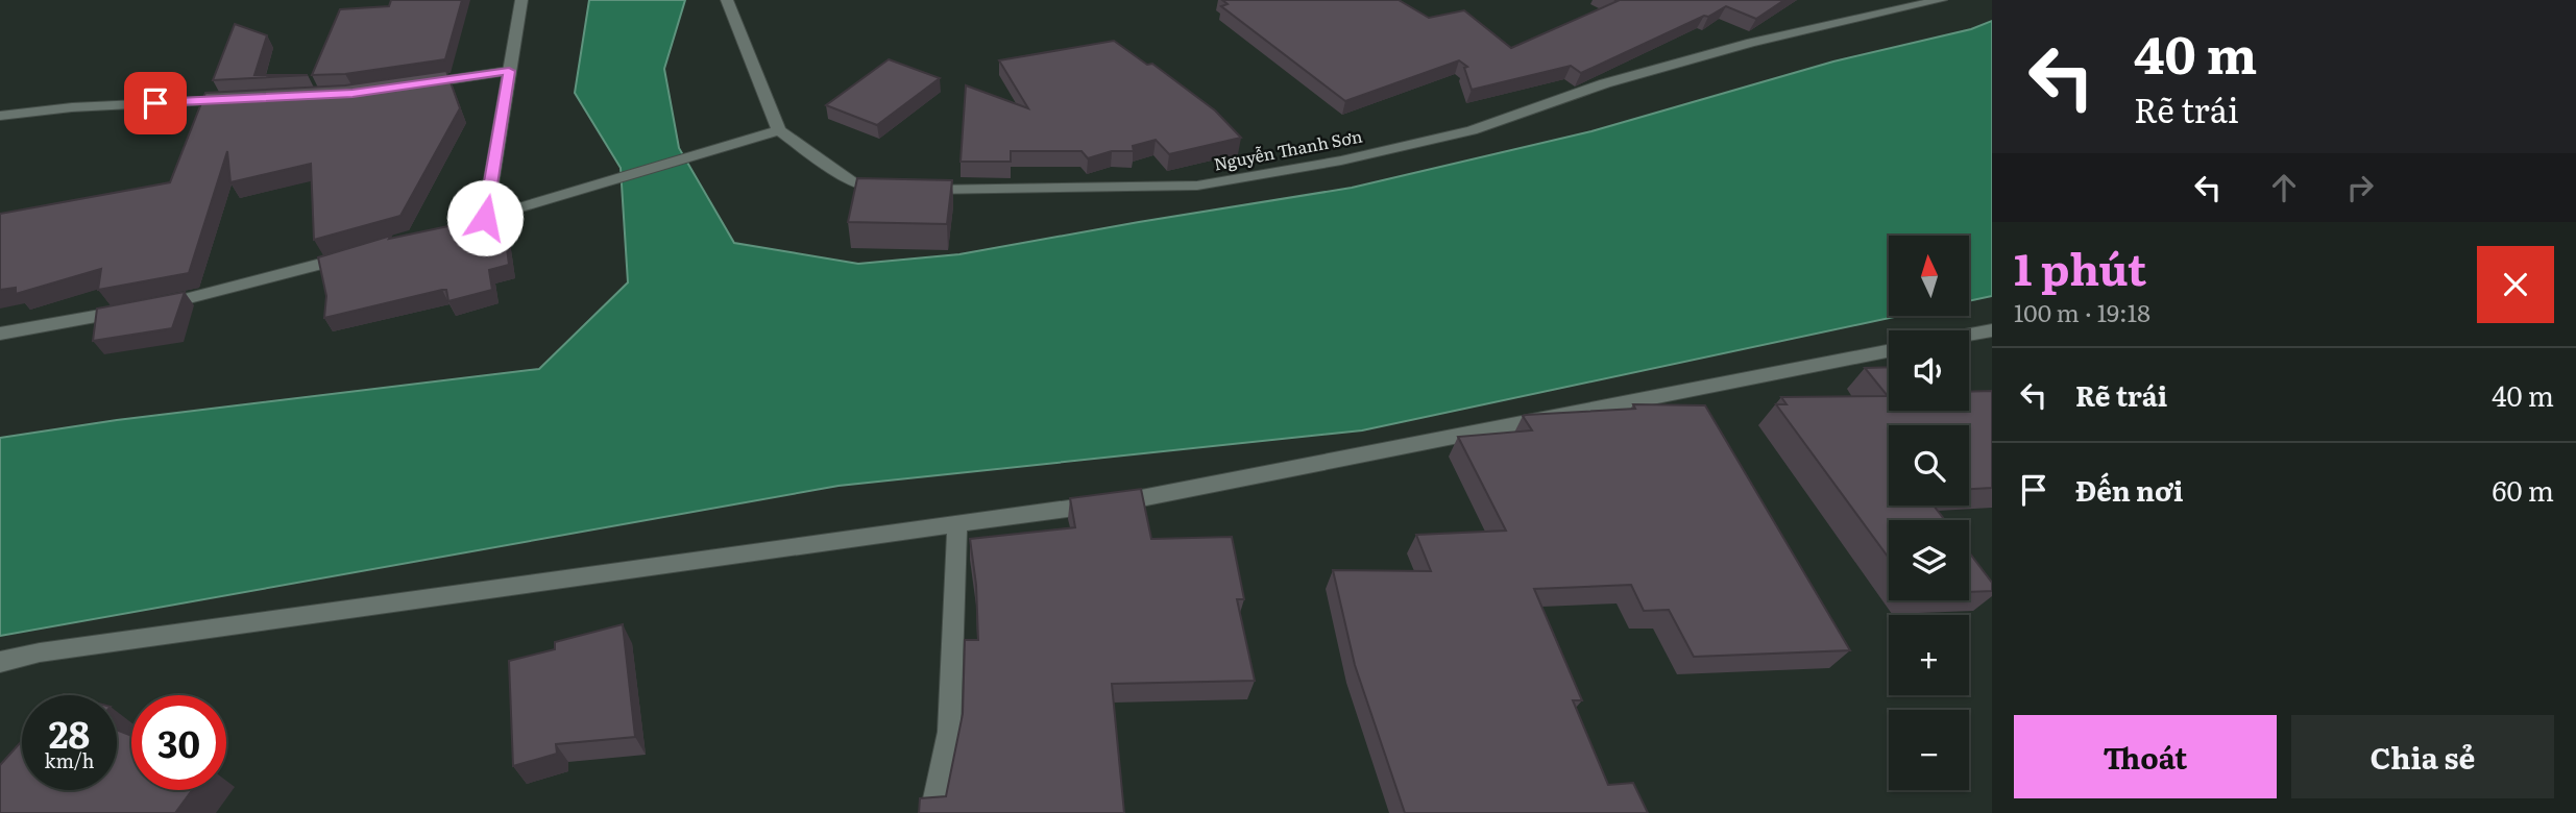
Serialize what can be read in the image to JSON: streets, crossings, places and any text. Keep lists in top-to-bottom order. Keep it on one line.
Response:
{"streets":{"street":["Nguyễn Thanh Sơn"]},"north":"top","page":{"turn":["40 m","Rẽ trái"],"heading":["1 phút","100 m · 19:18"],"map_buttons":["+","−"],"list":[{"name":"Rẽ trái","value":"40 m"},{"name":"Đến nơi","value":"60 m"}],"speed":"28 km/h","limit":"30","buttons":["Thoát","Chia sẻ"]}}
